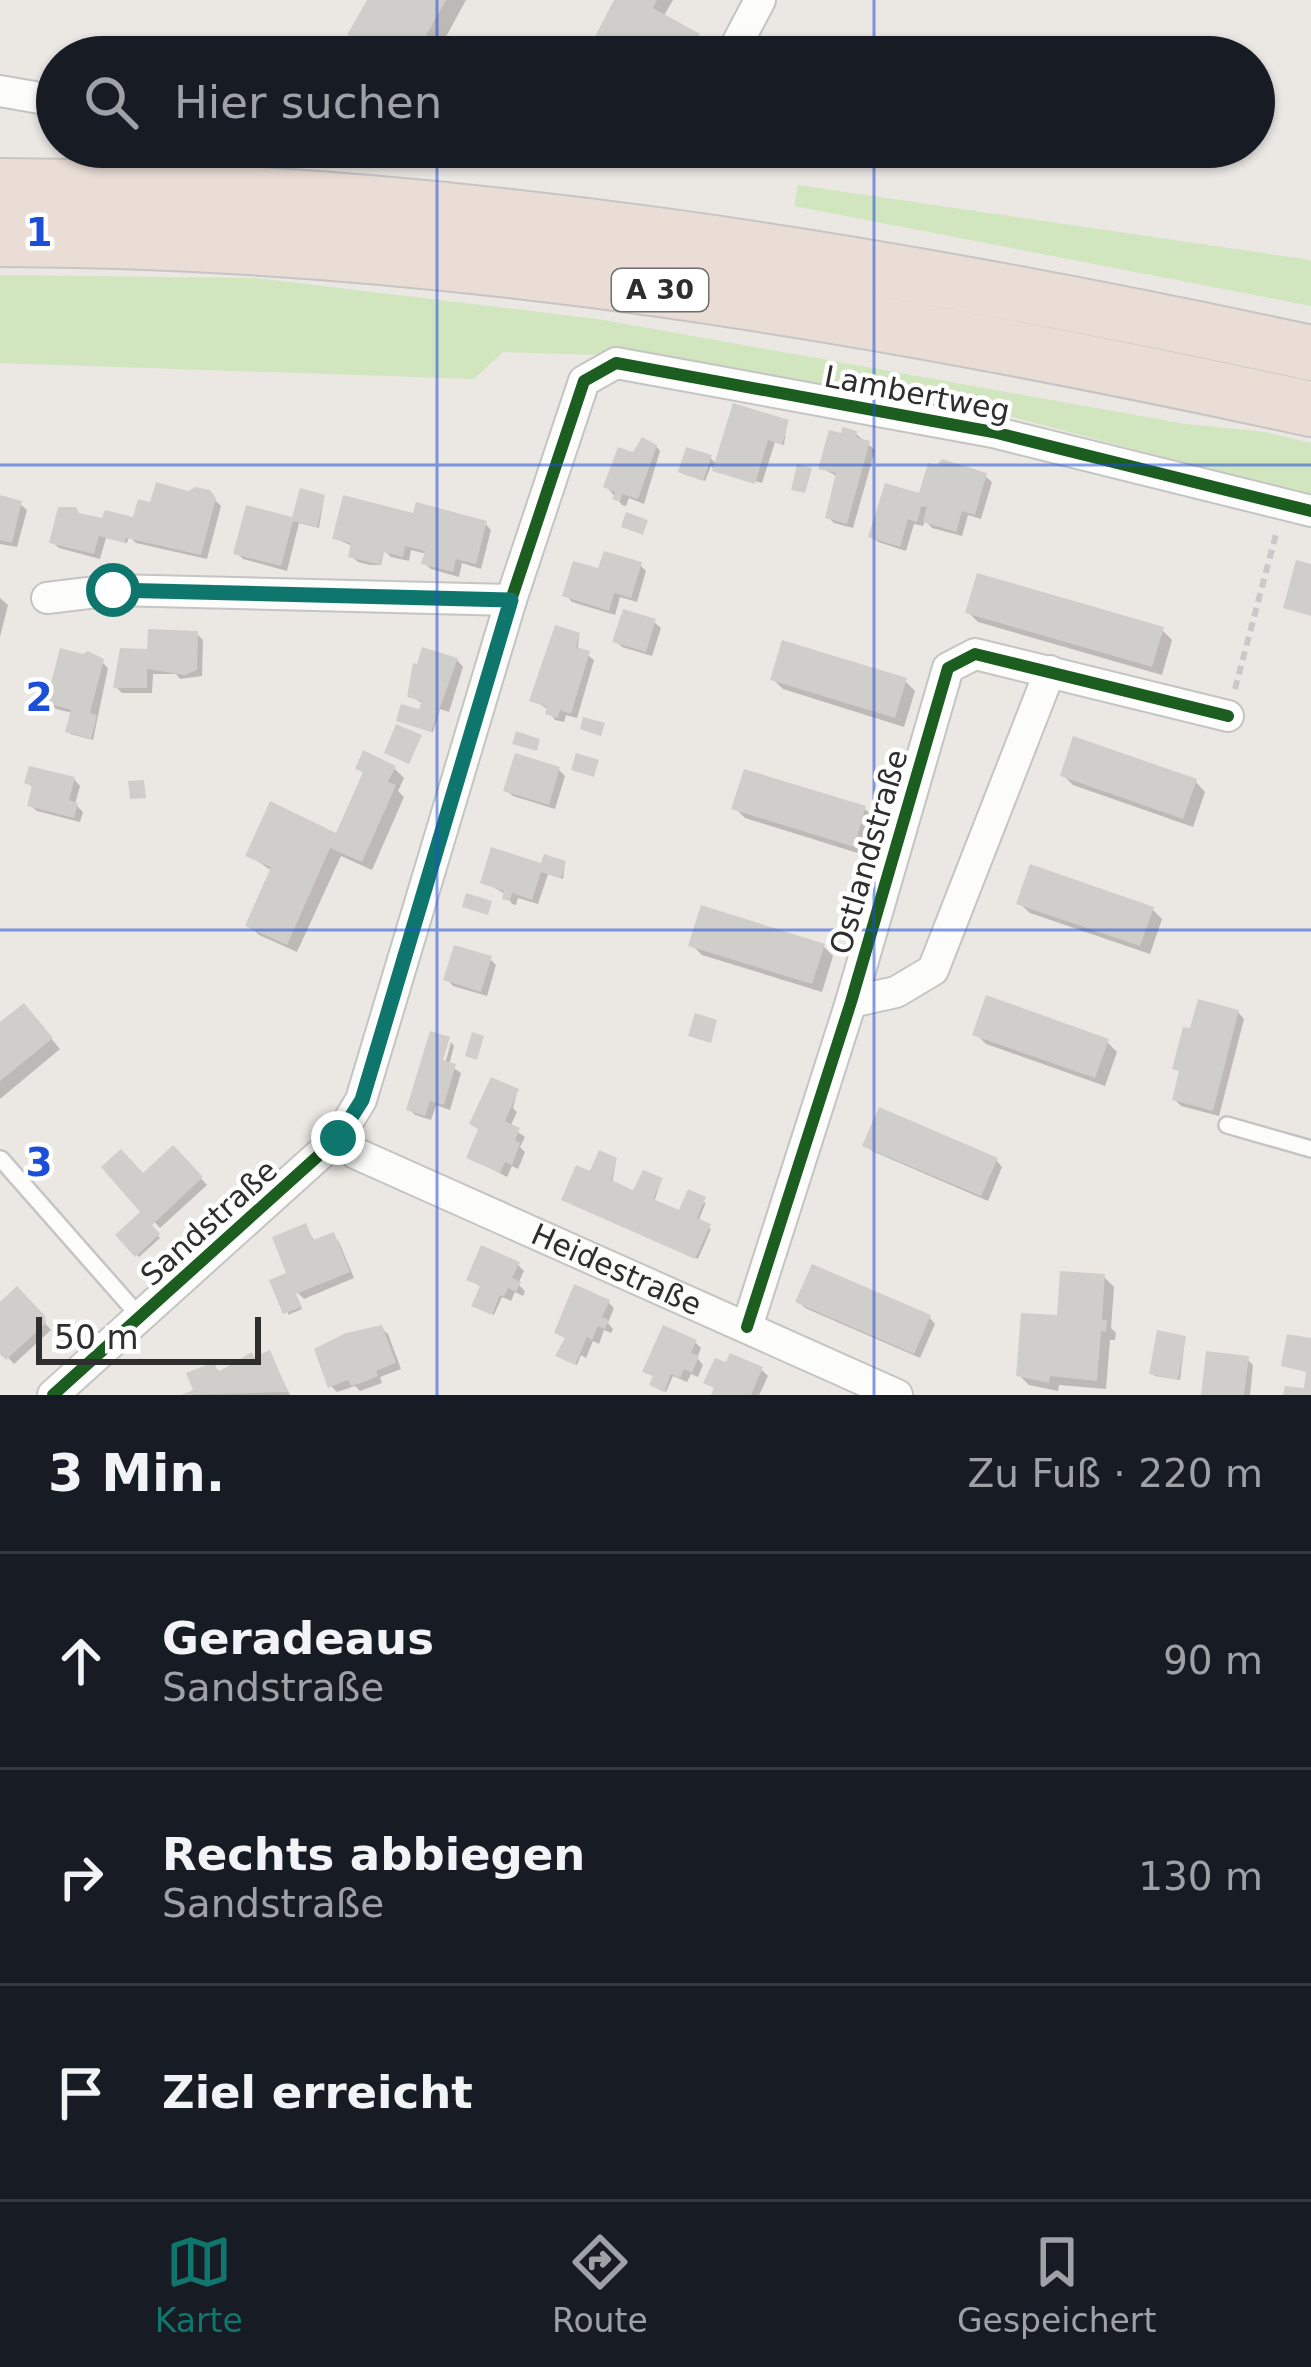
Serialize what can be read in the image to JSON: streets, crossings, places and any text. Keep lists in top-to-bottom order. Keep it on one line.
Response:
{"streets":{"highway":["A 30"],"street":["Lambertweg","Ostlandstraße","Sandstraße","Heidestraße"]},"crossings":[["Lambertweg","Sandstraße"],["Ostlandstraße","Heidestraße"],["Sandstraße","Heidestraße"]],"scale_bar":"50 m","page":{"search":"Hier suchen","scale":"50 m","heading":["3 Min.","Zu Fuß · 220 m"],"list":[["Geradeaus","Sandstraße","90 m"],["Rechts abbiegen","Sandstraße","130 m"],"Ziel erreicht"],"nav":["Karte","Route","Gespeichert"]},"grid":{"rows":["1","2","3"]}}
